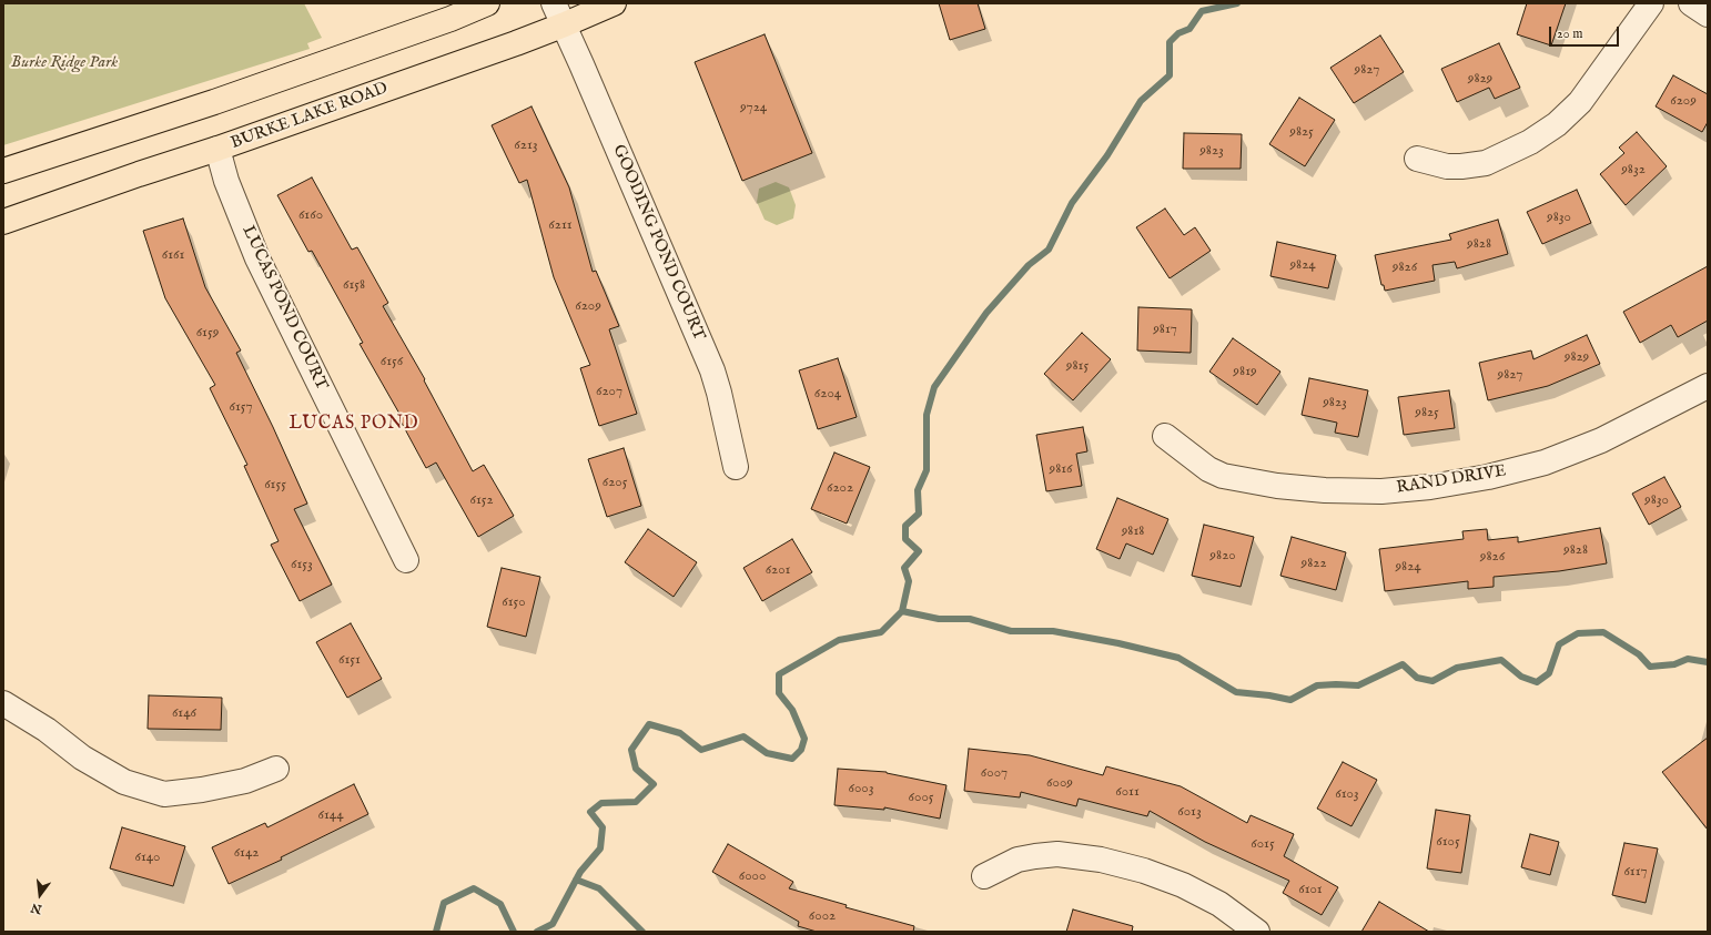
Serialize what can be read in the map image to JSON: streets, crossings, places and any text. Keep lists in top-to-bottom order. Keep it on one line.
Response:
{"streets":{"main road":["BURKE LAKE ROAD"],"street":["GOODING POND COURT","LUCAS POND COURT","RAND DRIVE"]},"crossings":[["BURKE LAKE ROAD","GOODING POND COURT"],["BURKE LAKE ROAD","LUCAS POND COURT"]],"districts":["LUCAS POND"],"parks":["Burke Ridge Park"],"house_numbers":["9827","9829","6209","9724","9825","6213","9823","9832","6160","9830","6211","9828","6161","9824","9826","6158","6209","9817","6159","9829","6156","9815","9819","9827","6207","6204","9823","6157","9825","9816","6205","6155","6202","6152","9830","9818","9828","9820","9826","9822","6153","9824","6201","6150","6151","6146","6007","6009","6003","6011","6103","6005","6013","6144","6105","6015","6142","6140","6117","6000","6101","6002"],"scale_bar":"20 m","north":"bottom"}
